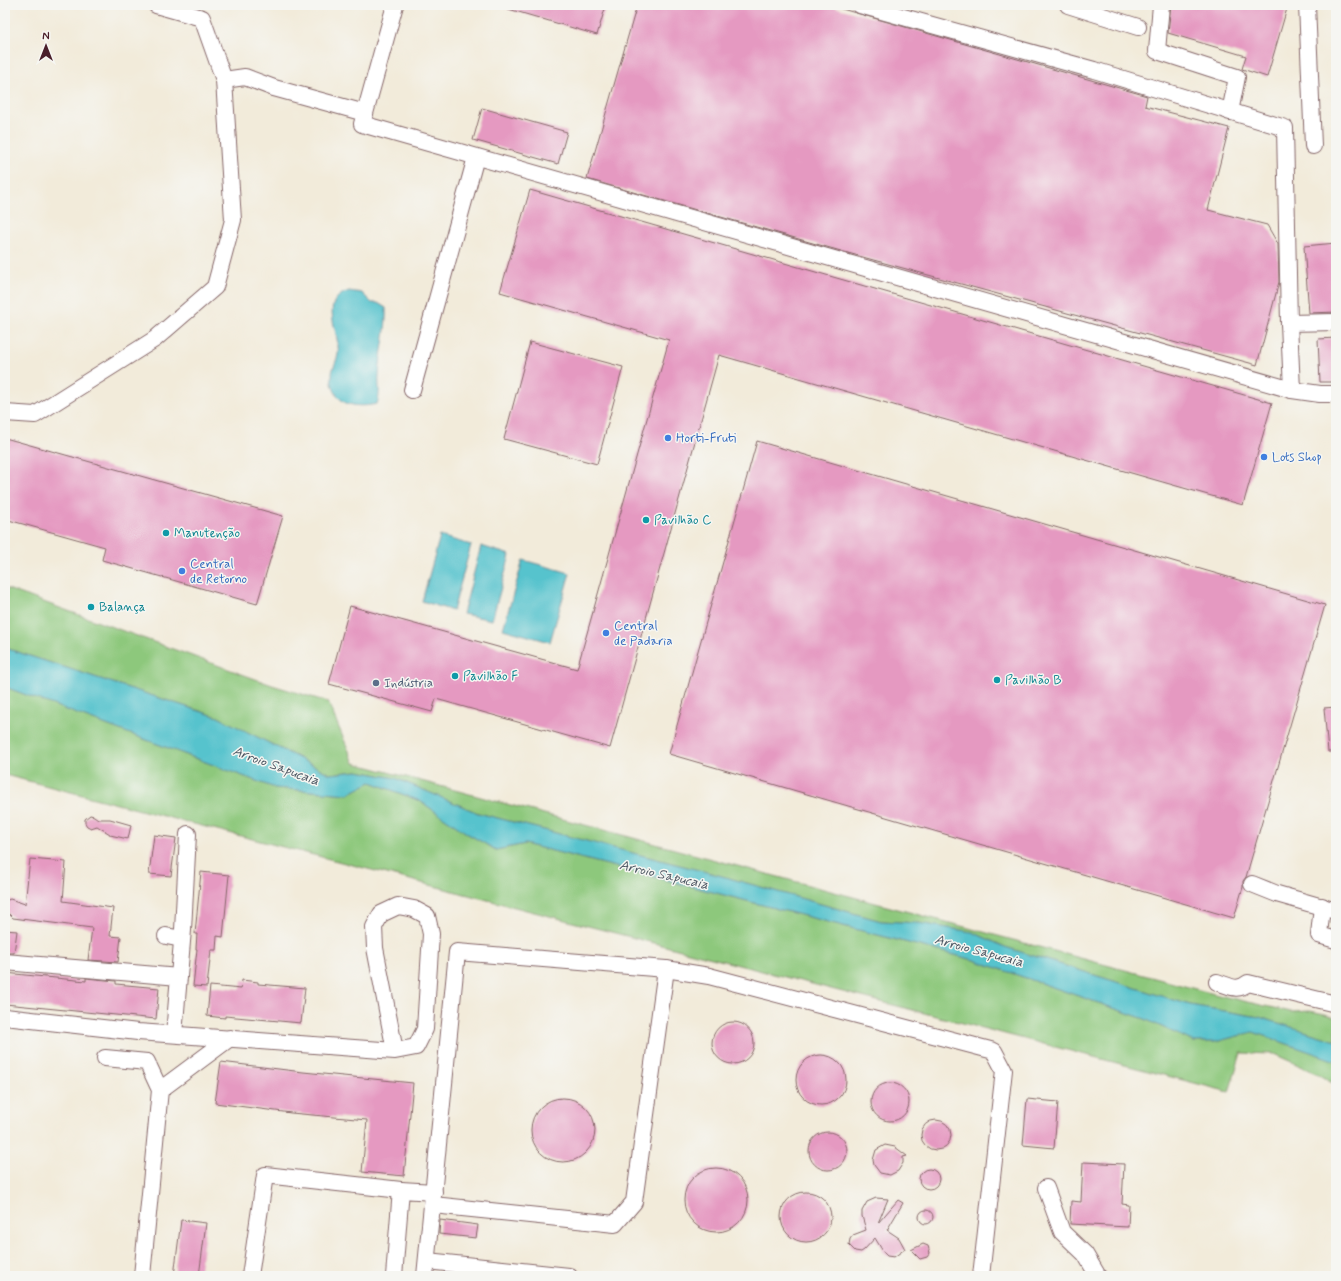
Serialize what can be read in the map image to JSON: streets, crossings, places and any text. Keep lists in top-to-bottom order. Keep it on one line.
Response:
{"water":["Arroio Sapucaia"],"places":["Horti-Fruti","Lots Shop","Pavilhão C","Manutenção","Central de Retorno","Balança","Central de Padaria","Pavilhão F","Pavilhão B","Indústria"],"north":"top"}
